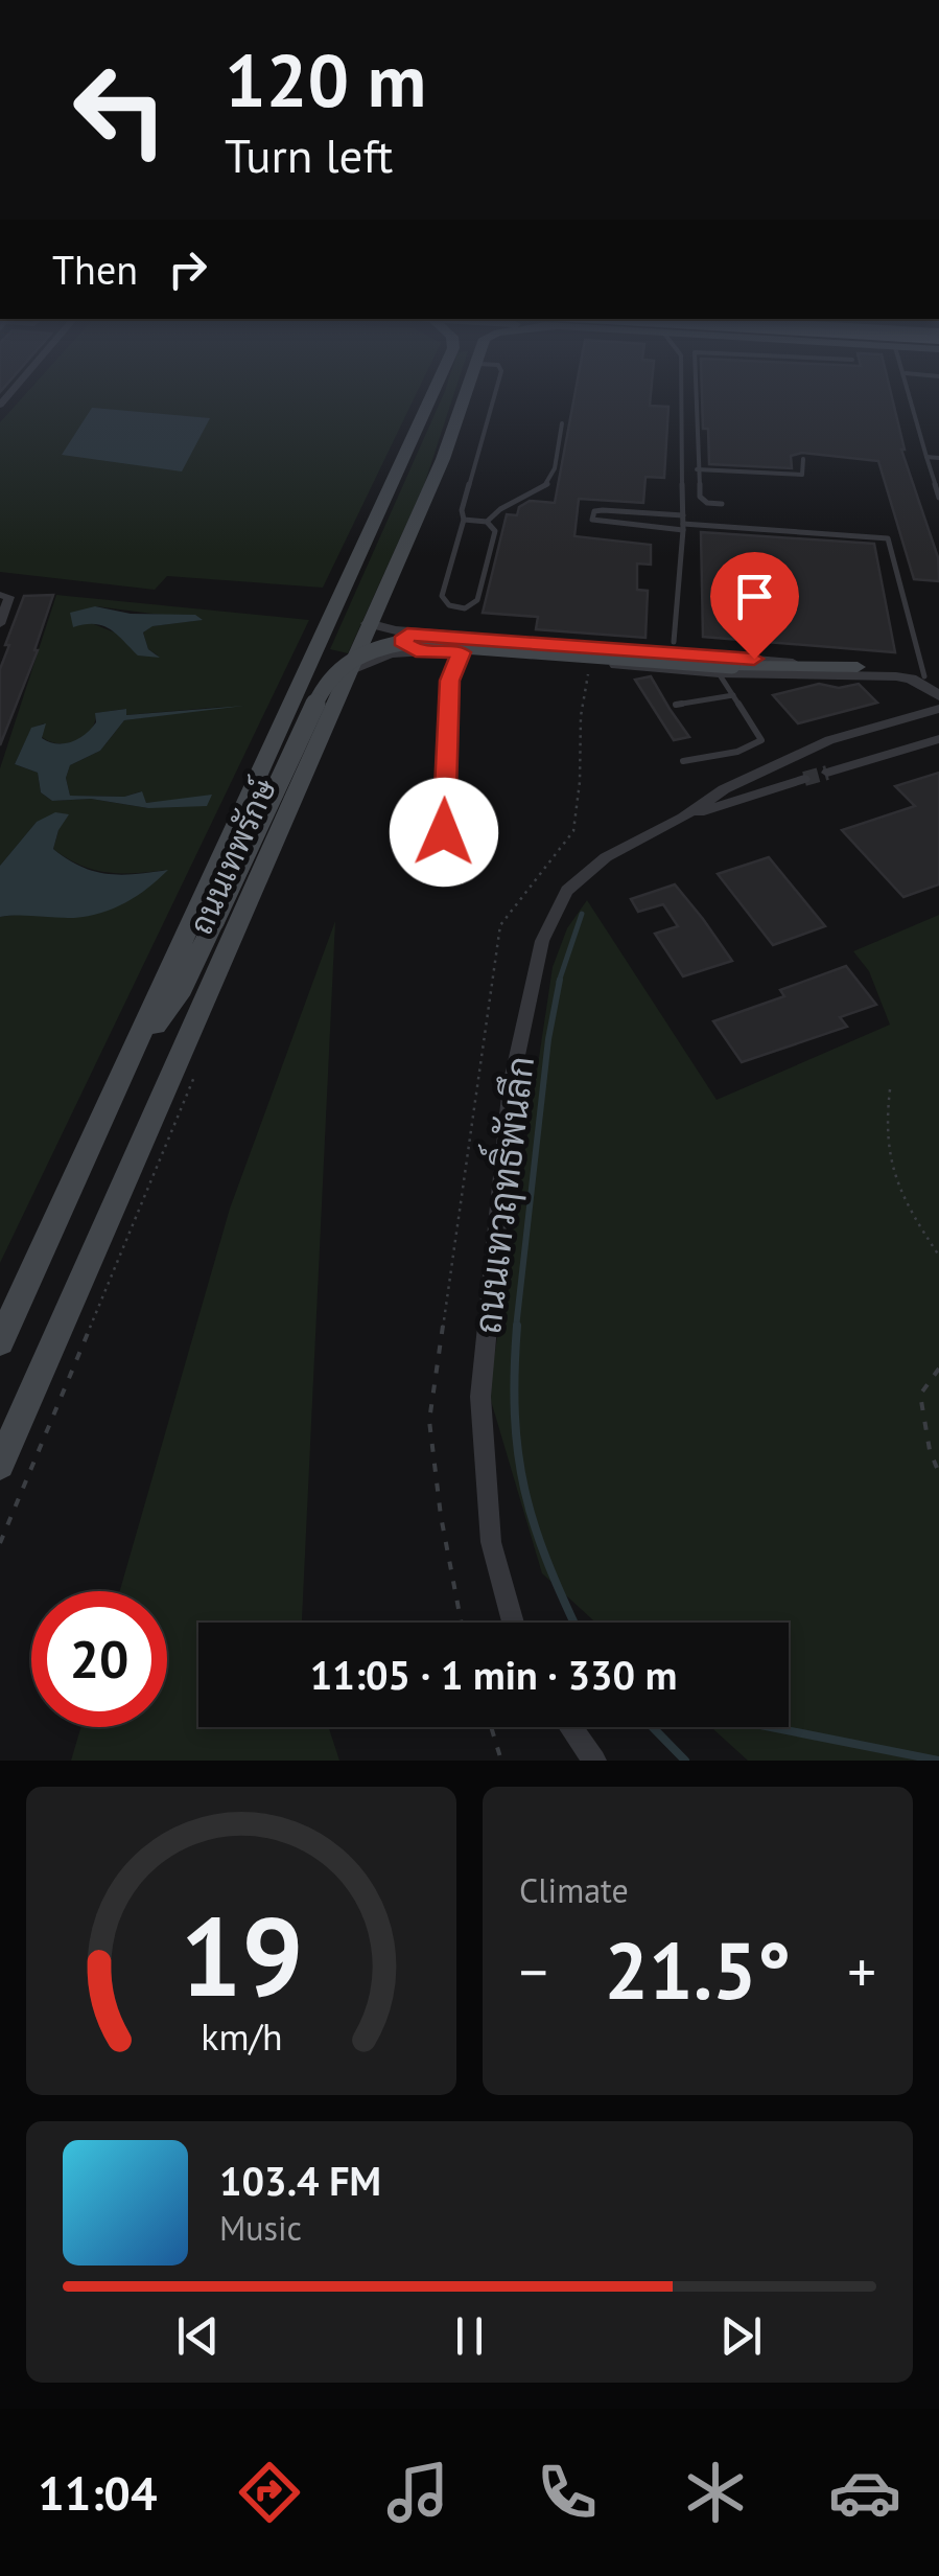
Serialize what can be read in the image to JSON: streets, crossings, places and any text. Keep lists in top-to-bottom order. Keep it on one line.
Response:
{"streets":{"main road":["ถนนเทพรักษ์"],"street":["ถนนเทวฤทธิ์พันลึก"]},"page":{"turn":["120 m","Turn left"],"then":"Then","limit":"20","trip":"11:05 · 1 min · 330 m","tile":"Climate","heat":["−","21.5°","+"],"song":["103.4 FM","Music"],"tabs":"11:04","gauge":["19","km/h"]}}
